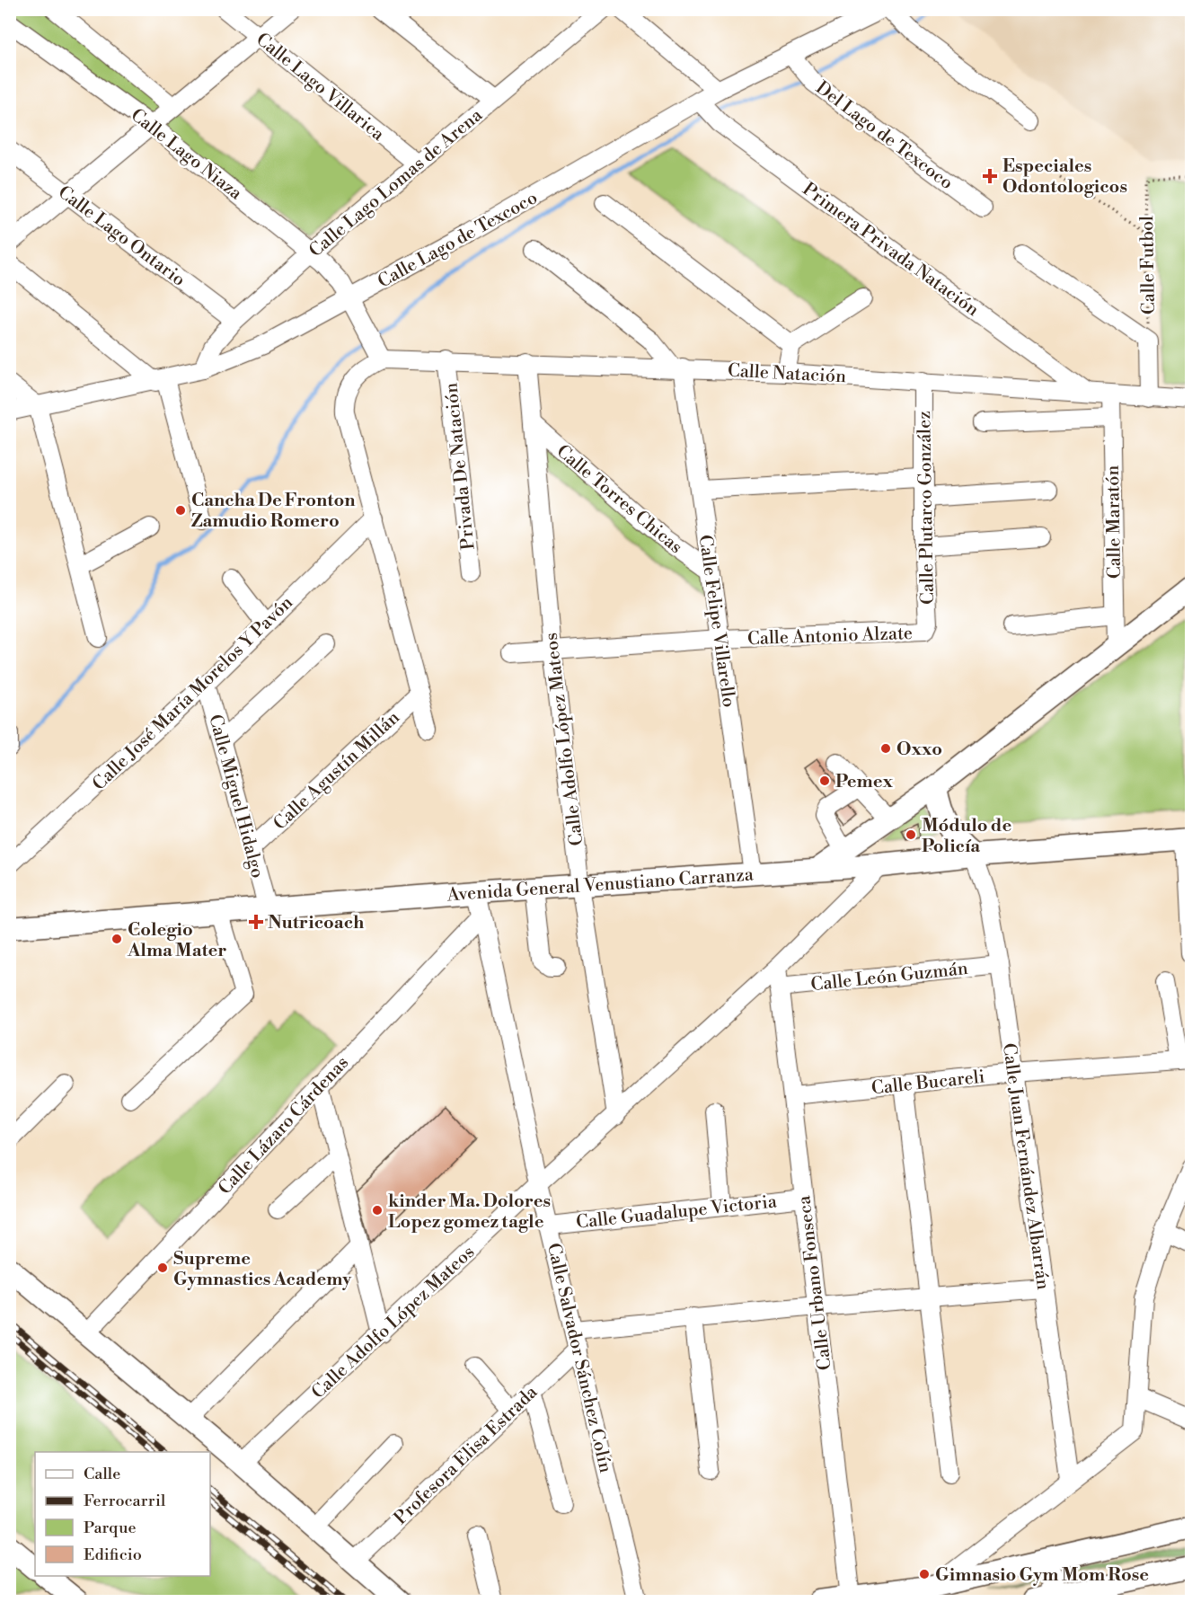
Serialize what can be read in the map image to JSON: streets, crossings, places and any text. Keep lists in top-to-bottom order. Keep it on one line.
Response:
{"streets":{"main road":["Avenida General Venustiano Carranza"],"street":["Calle Lago Villarica","Del Lago de Texcoco","Calle Lago Niaza","Calle Lago Lomas de Arena","Calle Lago Ontario","Calle Lago de Texcoco","Primera Privada Natación","Calle Futbol","Calle Natación","Privada De Natación","Calle Torres Chicas","Calle Plutarco González","Calle Maratón","Calle Felipe Villarello","Calle Antonio Alzate","Calle José María Morelos Y Pavón","Calle Adolfo López Mateos","Calle Agustín Millán","Calle Miguel Hidalgo","Calle León Guzmán","Calle Bucareli","Calle Lázaro Cárdenas","Calle Juan Fernández Albarrán","Calle Guadalupe Victoria","Calle Urbano Fonseca","Calle Salvador Sánchez Colín","Profesora Elisa Estrada"]},"crossings":[["Calle Lago Villarica","Calle Lago Lomas de Arena"],["Del Lago de Texcoco","Calle Lago de Texcoco"],["Calle Lago Niaza","Calle Lago Lomas de Arena"],["Calle Lago Niaza","Calle Lago de Texcoco"],["Calle Lago Niaza","Calle Natación"],["Calle Lago Lomas de Arena","Calle Lago Ontario"],["Calle Lago Lomas de Arena","Calle Lago de Texcoco"],["Calle Lago de Texcoco","Primera Privada Natación"],["Primera Privada Natación","Calle Natación"],["Calle Futbol","Calle Natación"],["Calle Natación","Privada De Natación"],["Calle Natación","Calle Plutarco González"],["Calle Natación","Calle Maratón"],["Calle Natación","Calle Felipe Villarello"],["Calle Natación","Calle Adolfo López Mateos"],["Calle Torres Chicas","Calle Felipe Villarello"],["Calle Torres Chicas","Calle Adolfo López Mateos"],["Calle Plutarco González","Calle Antonio Alzate"],["Calle Felipe Villarello","Calle Antonio Alzate"],["Calle Felipe Villarello","Avenida General Venustiano Carranza"],["Calle Antonio Alzate","Calle Adolfo López Mateos"],["Calle José María Morelos Y Pavón","Calle Miguel Hidalgo"],["Calle Adolfo López Mateos","Avenida General Venustiano Carranza"],["Calle Adolfo López Mateos","Calle Urbano Fonseca"],["Calle Adolfo López Mateos","Calle Salvador Sánchez Colín"],["Calle Agustín Millán","Calle Miguel Hidalgo"],["Calle Miguel Hidalgo","Avenida General Venustiano Carranza"],["Avenida General Venustiano Carranza","Calle Juan Fernández Albarrán"],["Avenida General Venustiano Carranza","Calle Salvador Sánchez Colín"],["Calle León Guzmán","Calle Juan Fernández Albarrán"],["Calle León Guzmán","Calle Urbano Fonseca"],["Calle Bucareli","Calle Juan Fernández Albarrán"],["Calle Bucareli","Calle Urbano Fonseca"],["Calle Lázaro Cárdenas","Calle Salvador Sánchez Colín"],["Calle Guadalupe Victoria","Calle Urbano Fonseca"],["Calle Guadalupe Victoria","Calle Salvador Sánchez Colín"],["Calle Salvador Sánchez Colín","Profesora Elisa Estrada"]],"places":{"health":["Especiales Odontologicos","Nutricoach"],"other":["Cancha De Fronton Zamudio Romero","Oxxo","Pemex","Módulo de Policía","Colegio Alma Mater","kinder Ma. Dolores Lopez gomez tagle","Supreme Gymnastics Academy","Gimnasio Gym Mom Rose"]},"legend":["Calle","Ferrocarril","Parque","Edificio"]}
